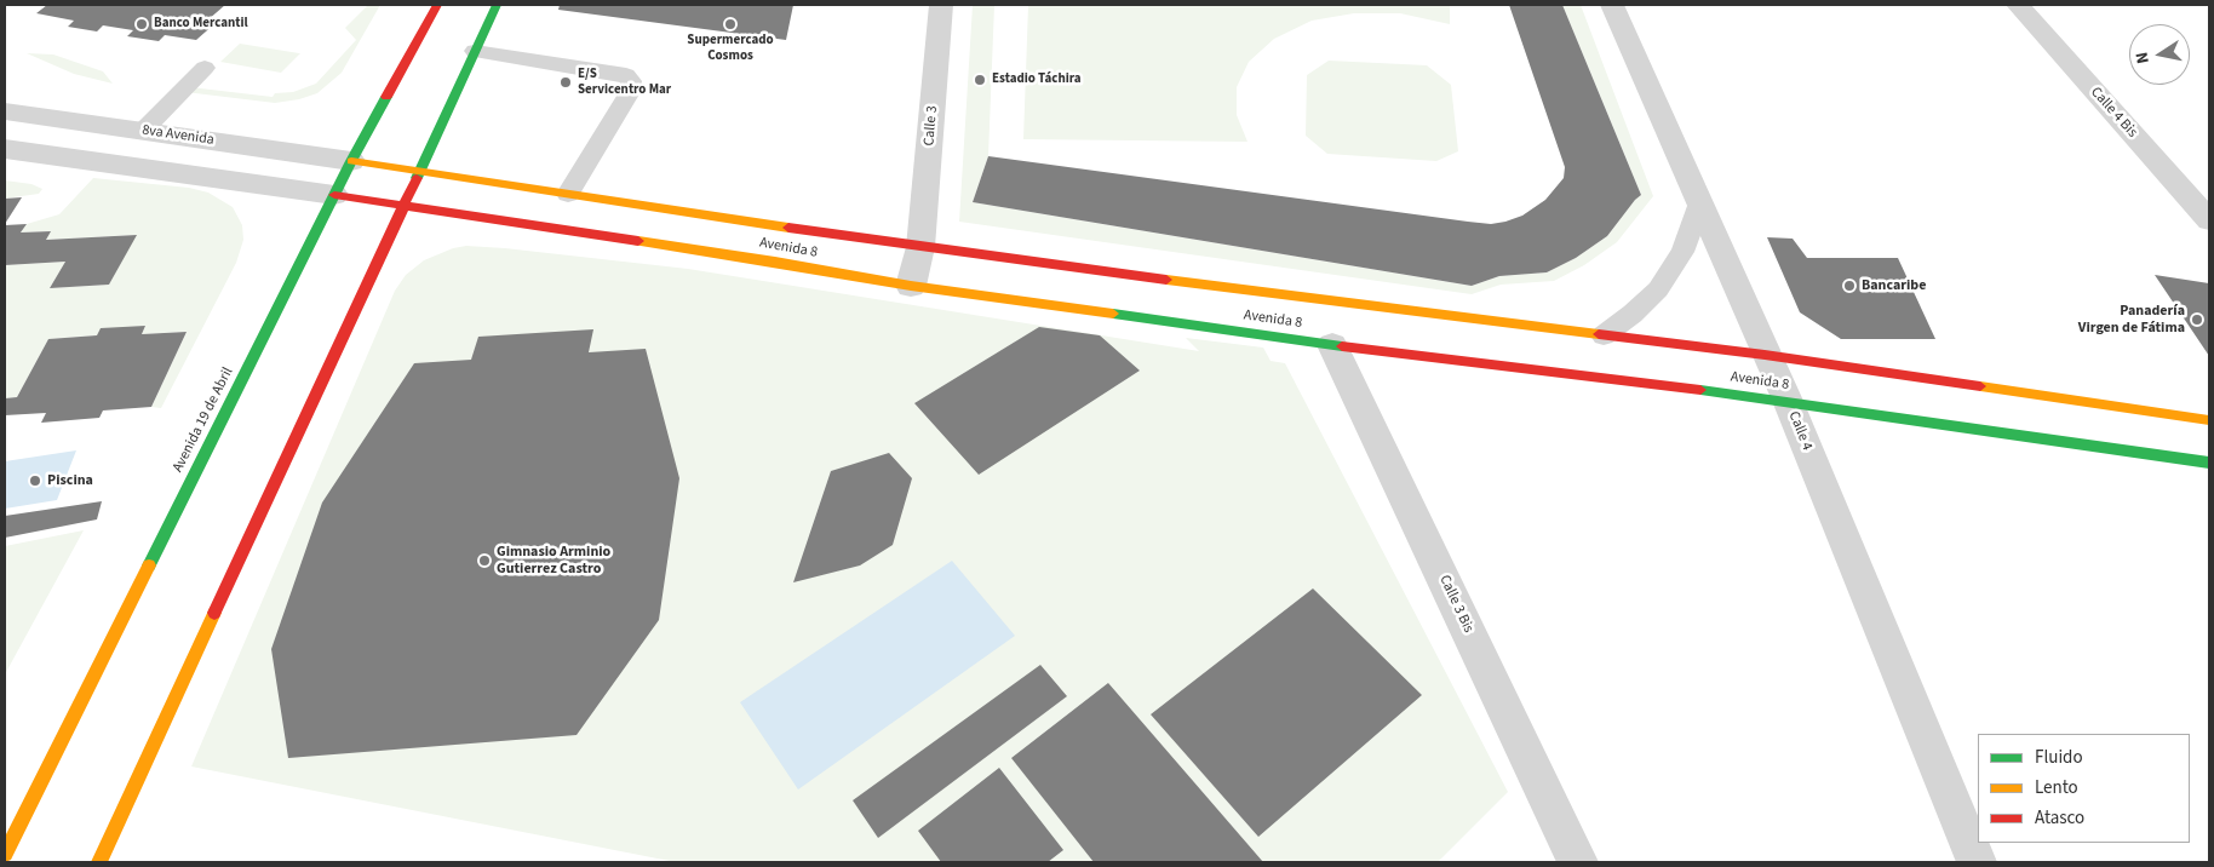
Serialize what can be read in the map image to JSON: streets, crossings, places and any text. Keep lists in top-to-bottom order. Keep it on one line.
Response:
{"streets":{"street":["Calle 4 Bis","Calle 3","8va Avenida","Avenida 8","Avenida 19 de Abril","Calle 4","Calle 3 Bis"]},"crossings":[["Calle 3","Avenida 8"],["8va Avenida","Avenida 8"],["8va Avenida","Avenida 19 de Abril"],["Avenida 8","Avenida 19 de Abril"],["Avenida 8","Calle 4"],["Avenida 8","Calle 3 Bis"]],"places":["Banco Mercantil","Supermercado Cosmos","Estadio Táchira","E/S Servicentro Mar","Bancaribe","Panadería Virgen de Fátima","Piscina","Gimnasio Arminio Gutierrez Castro"],"legend":["Fluido","Lento","Atasco"],"north":"left"}
